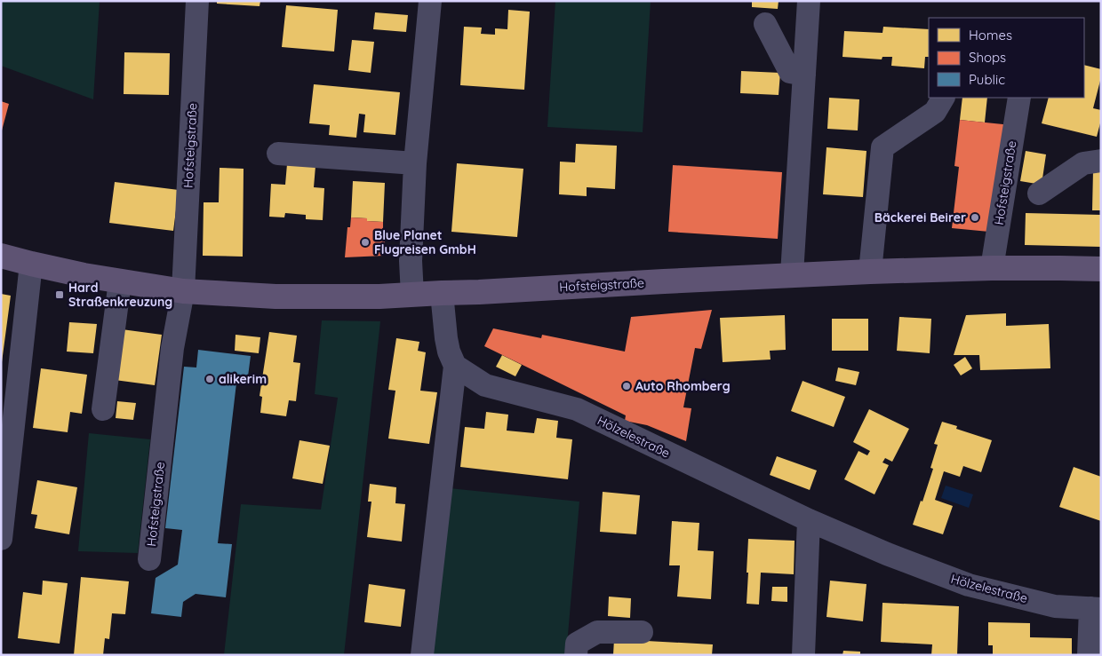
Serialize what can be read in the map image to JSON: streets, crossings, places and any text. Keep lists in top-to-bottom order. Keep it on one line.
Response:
{"streets":{"main road":["Hofsteigstraße"],"street":["Hölzelestraße"]},"places":{"other":["Bäckerei Beirer","Blue Planet Flugreisen GmbH","alikerim","Auto Rhomberg"],"transit":["Hard Straßenkreuzung"]},"legend":["Homes","Shops","Public"]}
